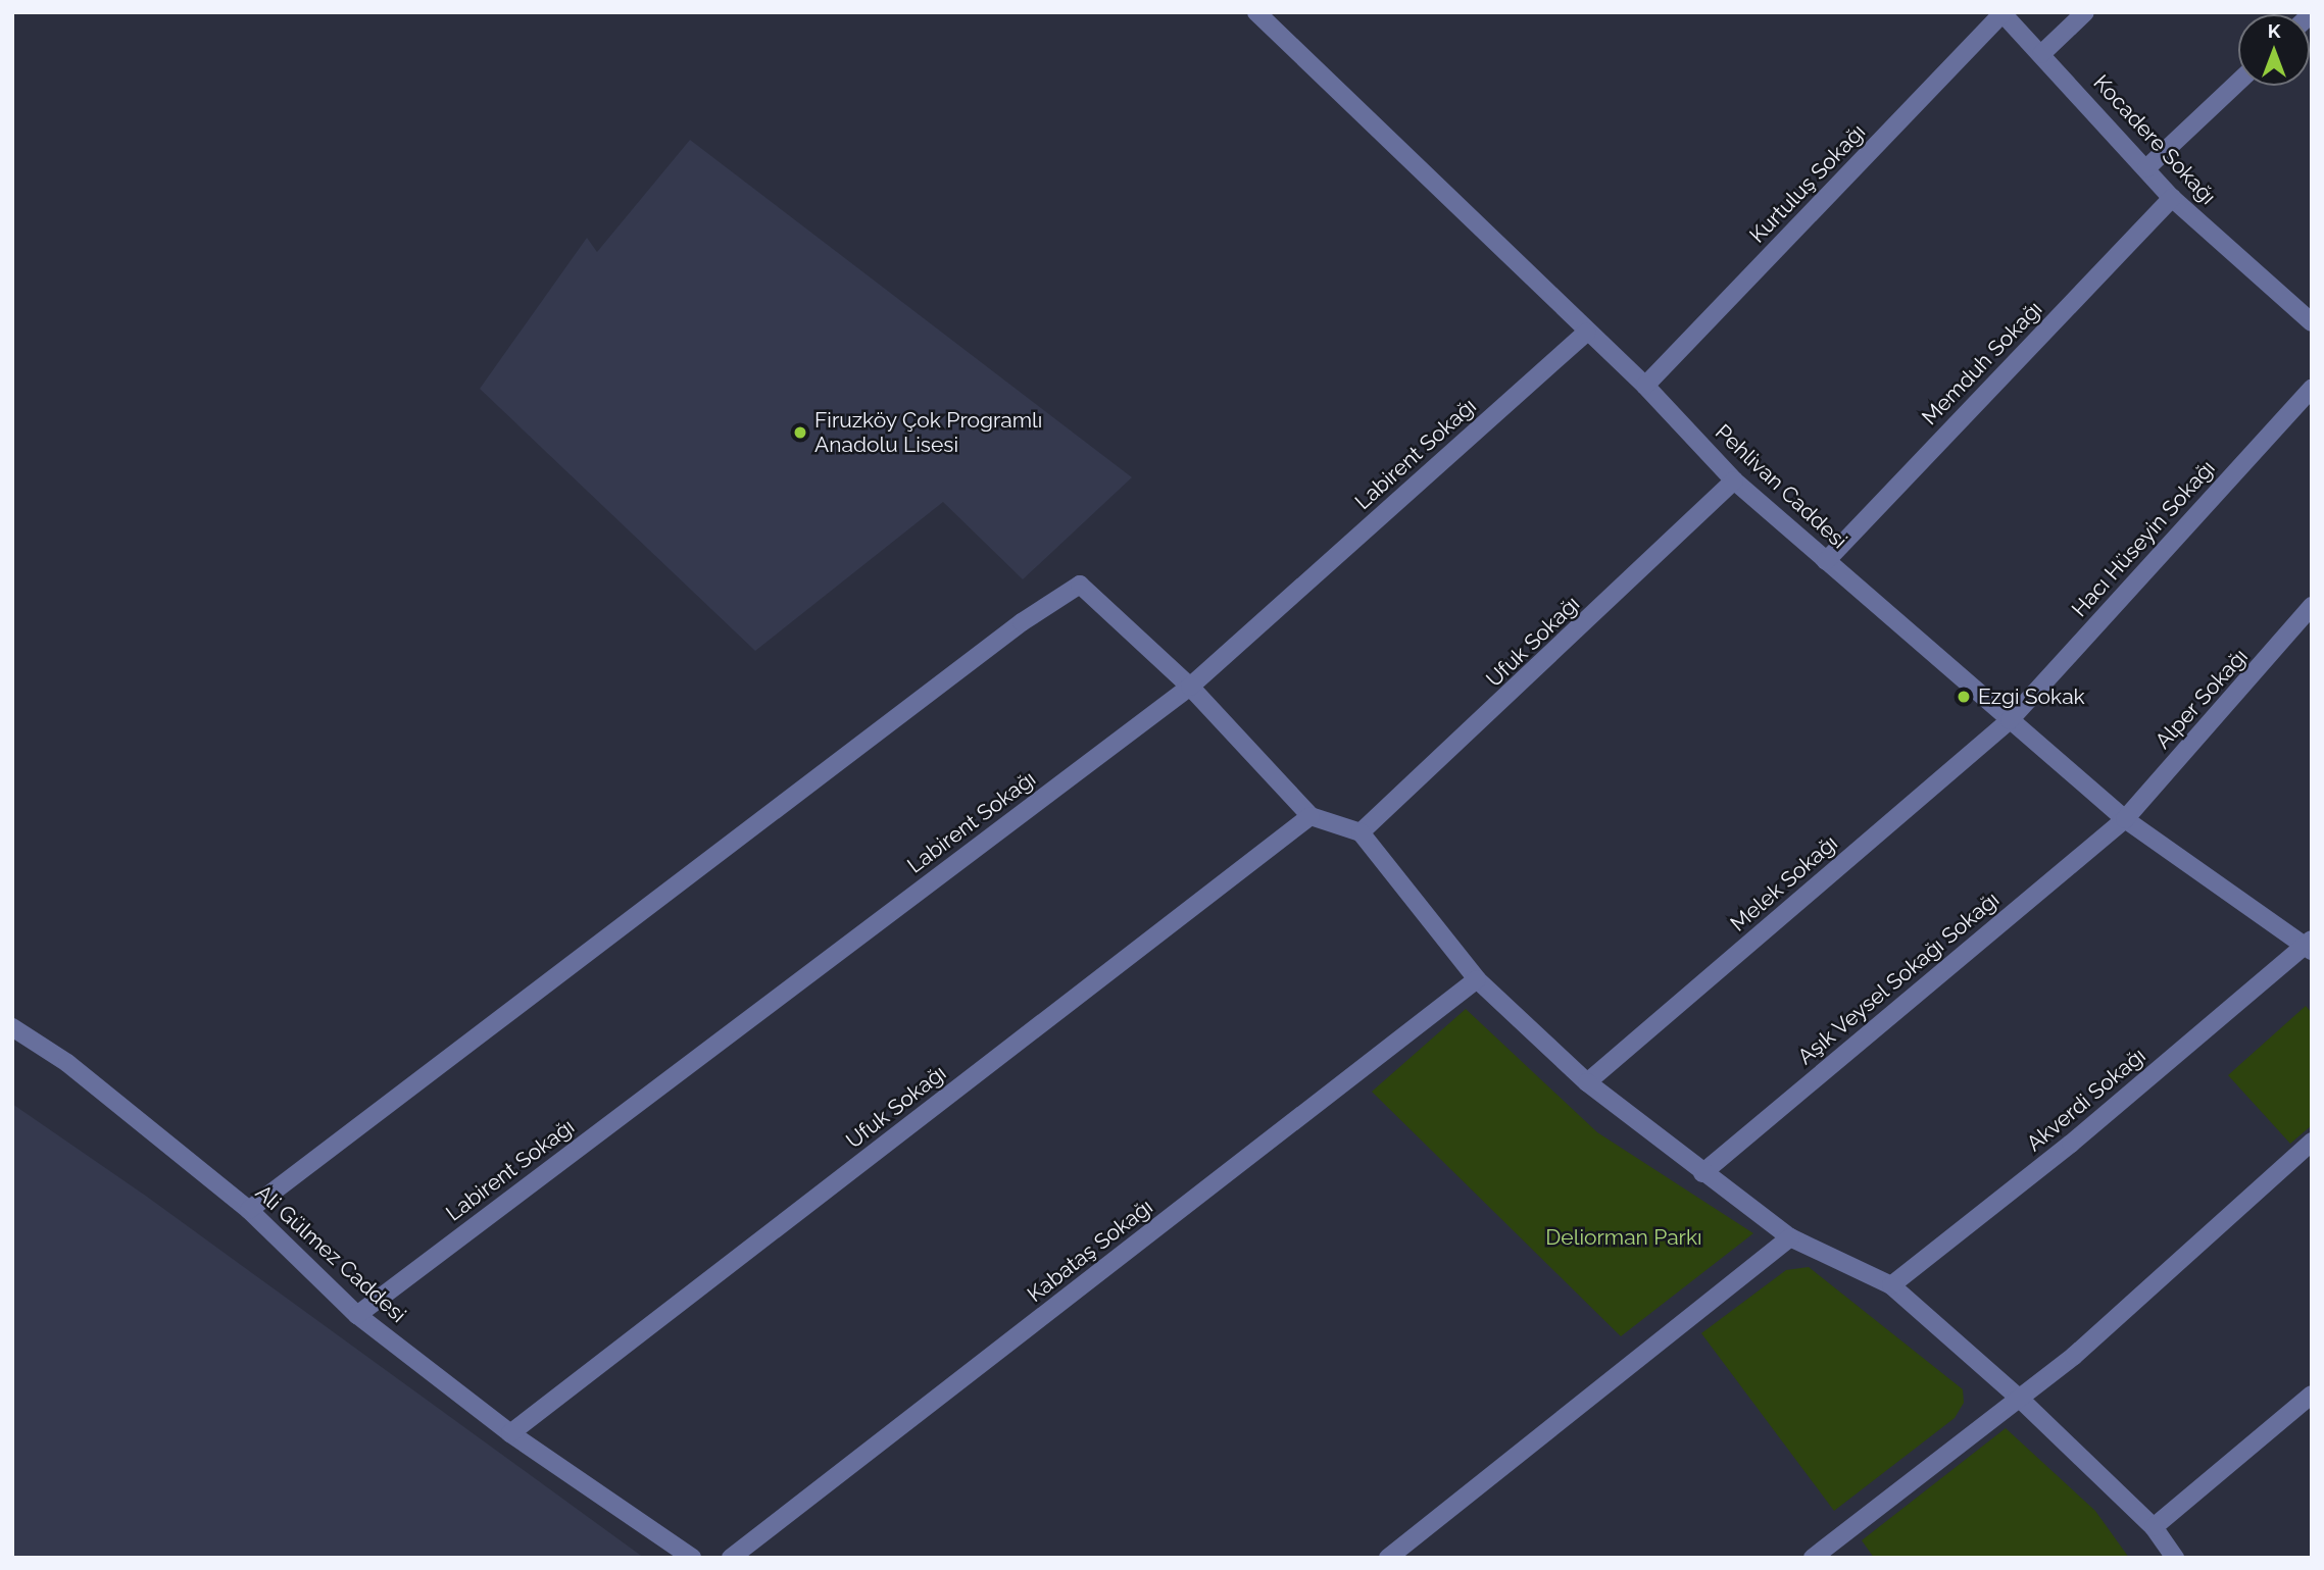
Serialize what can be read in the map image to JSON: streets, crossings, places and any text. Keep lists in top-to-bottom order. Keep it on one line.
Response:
{"streets":{"street":["Kocadere Sokağı","Kurtuluş Sokağı","Memduh Sokağı","Labirent Sokağı","Pehlivan Caddesi","Hacı Hüseyin Sokağı","Ufuk Sokağı","Alper Sokağı","Melek Sokağı","Aşık Veysel Sokağı Sokağı","Akverdi Sokağı","Kabataş Sokağı","Ali Gülmez Caddesi"]},"crossings":[["Kocadere Sokağı","Kurtuluş Sokağı"],["Kocadere Sokağı","Memduh Sokağı"],["Kurtuluş Sokağı","Pehlivan Caddesi"],["Memduh Sokağı","Pehlivan Caddesi"],["Labirent Sokağı","Pehlivan Caddesi"],["Labirent Sokağı","Ali Gülmez Caddesi"],["Pehlivan Caddesi","Hacı Hüseyin Sokağı"],["Pehlivan Caddesi","Ufuk Sokağı"],["Pehlivan Caddesi","Alper Sokağı"],["Pehlivan Caddesi","Melek Sokağı"],["Pehlivan Caddesi","Aşık Veysel Sokağı Sokağı"],["Pehlivan Caddesi","Akverdi Sokağı"],["Hacı Hüseyin Sokağı","Melek Sokağı"],["Ufuk Sokağı","Ali Gülmez Caddesi"],["Alper Sokağı","Aşık Veysel Sokağı Sokağı"]],"parks":["Deliorman Parkı"],"places":["Firuzköy Çok Programlı Anadolu Lisesi","Ezgi Sokak"],"north":"top"}
